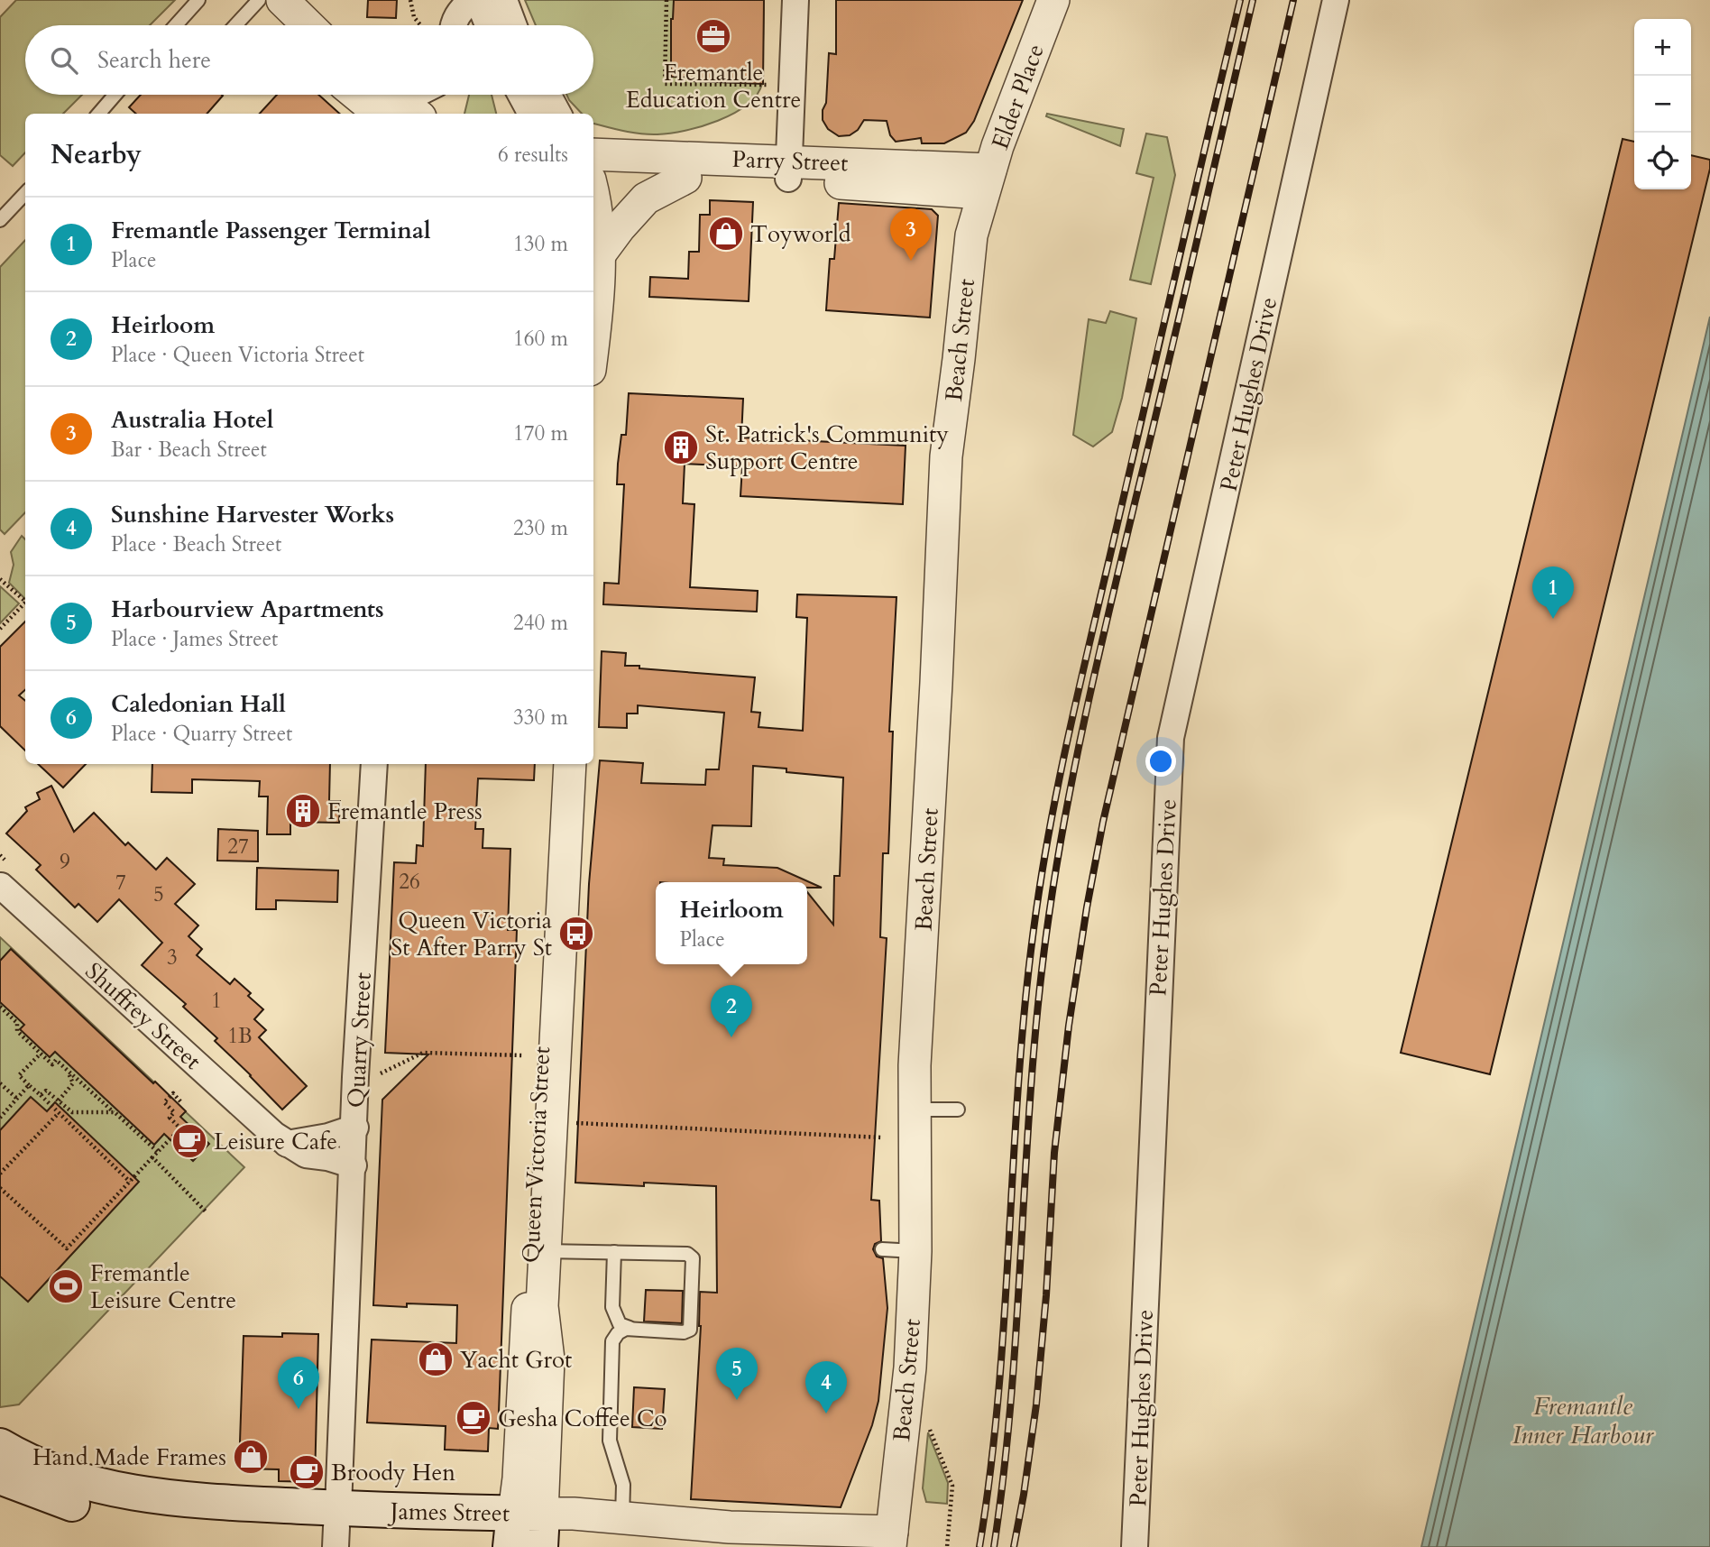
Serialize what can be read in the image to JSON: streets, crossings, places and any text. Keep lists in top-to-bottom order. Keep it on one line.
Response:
{"streets":{"main road":["James Street"],"street":["Elder Place","Parry Street","Beach Street","Peter Hughes Drive","Shuffrey Street","Quarry Street","Queen Victoria Street"]},"crossings":[["Elder Place","Parry Street"],["Elder Place","Beach Street"],["Parry Street","Beach Street"],["Beach Street","James Street"],["Shuffrey Street","Quarry Street"],["Quarry Street","James Street"],["Queen Victoria Street","James Street"]],"water":["Fremantle Inner Harbour"],"places":{"office":["Fremantle Education Centre"],"shop":["Toyworld","Yacht Grot","Hand Made Frames"],"building":["St. Patrick's Community Support Centre","Fremantle Press"],"bus stop":["Queen Victoria St After Parry St"],"cafe":["Leisure Cafe","Gesha Coffee Co","Broody Hen"],"sports":["Fremantle Leisure Centre"]},"house_numbers":["27","9","26","7","5","3","1","1B"],"page":{"map_buttons":["+","−"],"search":"Search here","heading":["Nearby","6 results"],"list":[{"mark":"1","name":"Fremantle Passenger Terminal","note":"Place","value":"130 m"},{"mark":"2","name":"Heirloom","note":"Place · Queen Victoria Street","value":"160 m"},{"mark":"3","name":"Australia Hotel","note":"Bar · Beach Street","value":"170 m"},{"mark":"4","name":"Sunshine Harvester Works","note":"Place · Beach Street","value":"230 m"},{"mark":"5","name":"Harbourview Apartments","note":"Place · James Street","value":"240 m"},{"mark":"6","name":"Caledonian Hall","note":"Place · Quarry Street","value":"330 m"}],"pins":["3","1","2","5","6","4"],"popup":["Heirloom","Place"]}}
